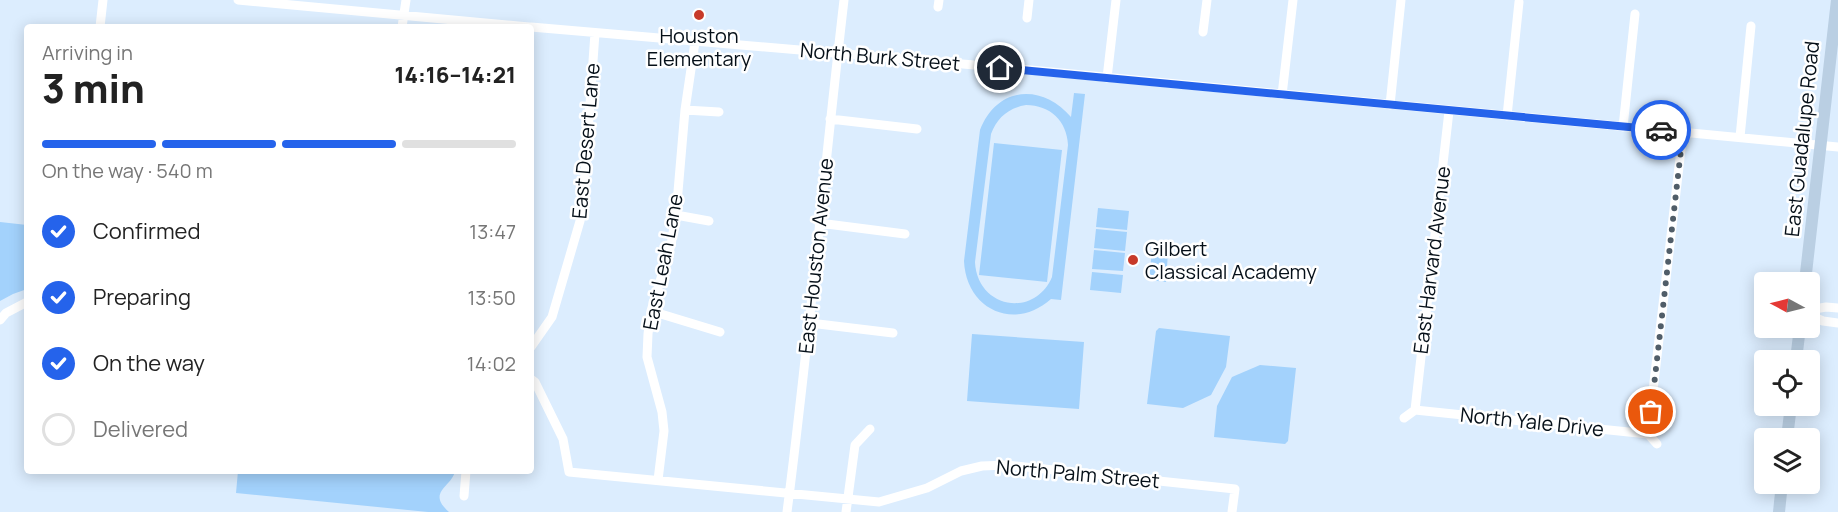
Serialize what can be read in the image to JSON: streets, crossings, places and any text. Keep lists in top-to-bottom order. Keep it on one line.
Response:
{"streets":{"main road":["East Guadalupe Road"],"street":["North Burk Street","East Desert Lane","East Houston Avenue","East Harvard Avenue","East Leah Lane","North Yale Drive","North Palm Street"]},"crossings":[["North Burk Street","East Guadalupe Road"],["North Burk Street","East Desert Lane"],["North Burk Street","East Houston Avenue"],["North Burk Street","East Harvard Avenue"],["North Burk Street","East Leah Lane"],["East Houston Avenue","North Palm Street"],["East Harvard Avenue","North Yale Drive"],["East Leah Lane","North Palm Street"]],"places":["Houston Elementary","Gilbert Classical Academy"],"north":"left","page":{"heading":["3 min","Arriving in","14:16–14:21"],"bar":"On the way · 540 m","list":[["Confirmed","13:47"],["Preparing","13:50"],["On the way","14:02"],"Delivered"]}}
